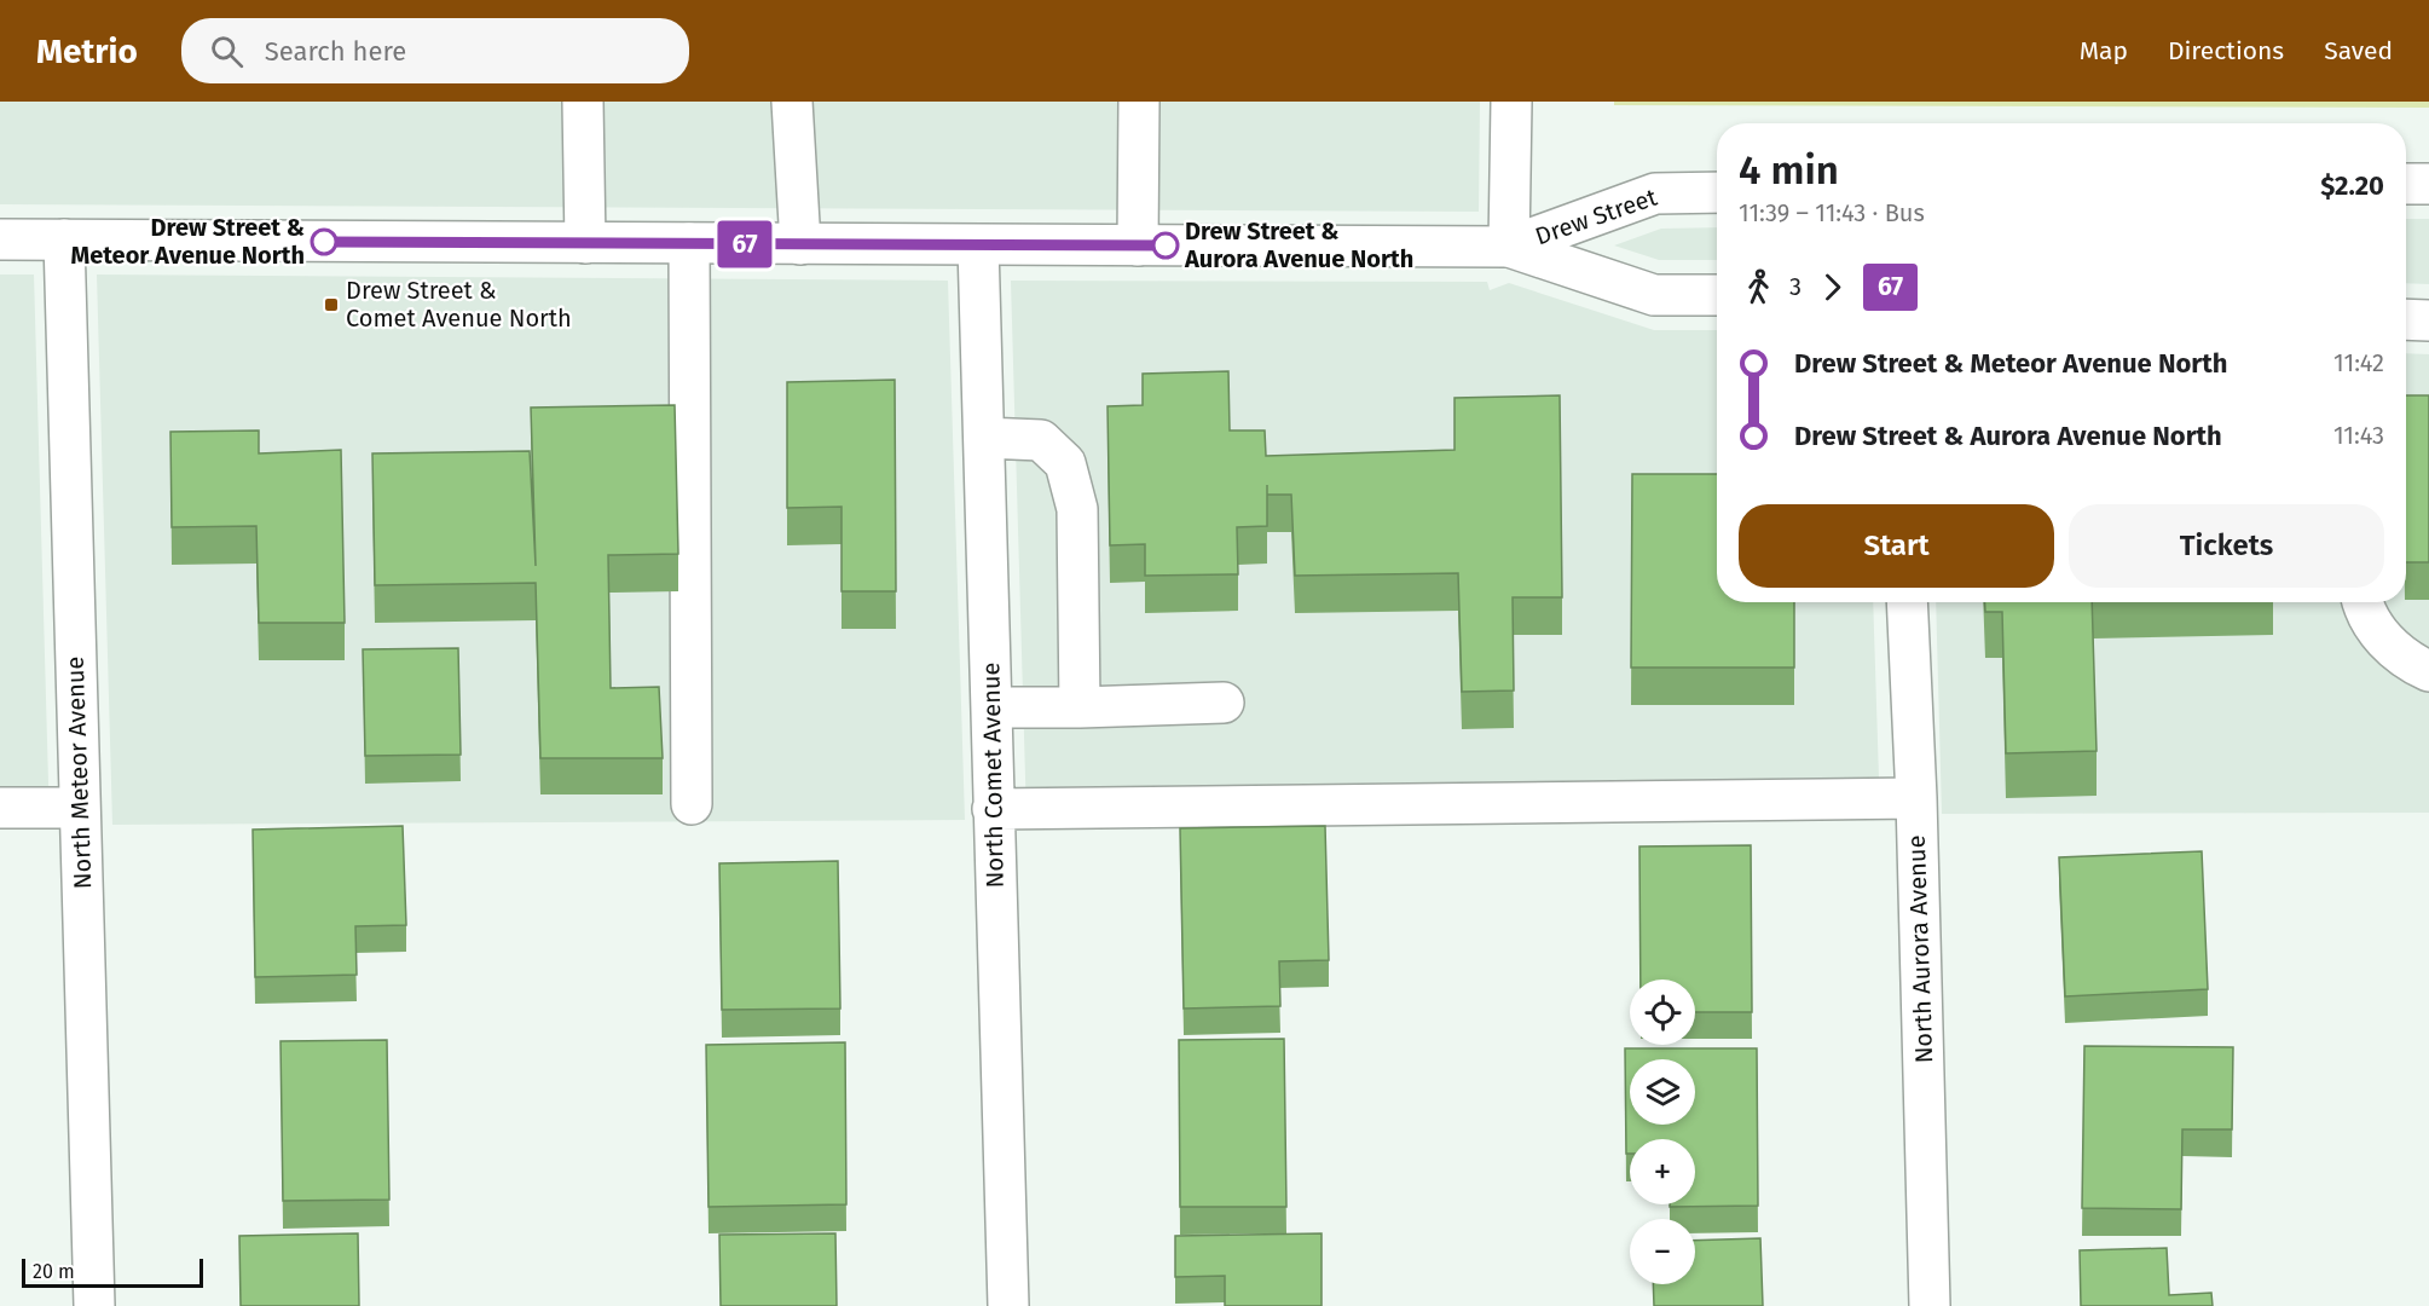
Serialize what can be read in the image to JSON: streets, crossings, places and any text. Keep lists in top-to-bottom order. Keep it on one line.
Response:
{"streets":{"street":["Drew Street","North Meteor Avenue","North Comet Avenue","North Aurora Avenue"]},"crossings":[["Drew Street","North Meteor Avenue"],["Drew Street","North Comet Avenue"]],"places":{"other":["Drew Street & Meteor Avenue North","Drew Street & Aurora Avenue North"],"transit":["Drew Street & Comet Avenue North"]},"lines":["bus line 67"],"scale_bar":"20 m","page":{"header":"Metrio","search":"Search here","nav":["Map","Directions","Saved"],"on_map":"67","heading":["4 min","11:39 – 11:43 · Bus","$2.20"],"legs":["3","67"],"list":[{"name":"Drew Street & Meteor Avenue North","value":"11:42"},{"name":"Drew Street & Aurora Avenue North","value":"11:43"}],"buttons":["Start","Tickets"],"map_buttons":["+","−"],"scale":"20 m"}}
